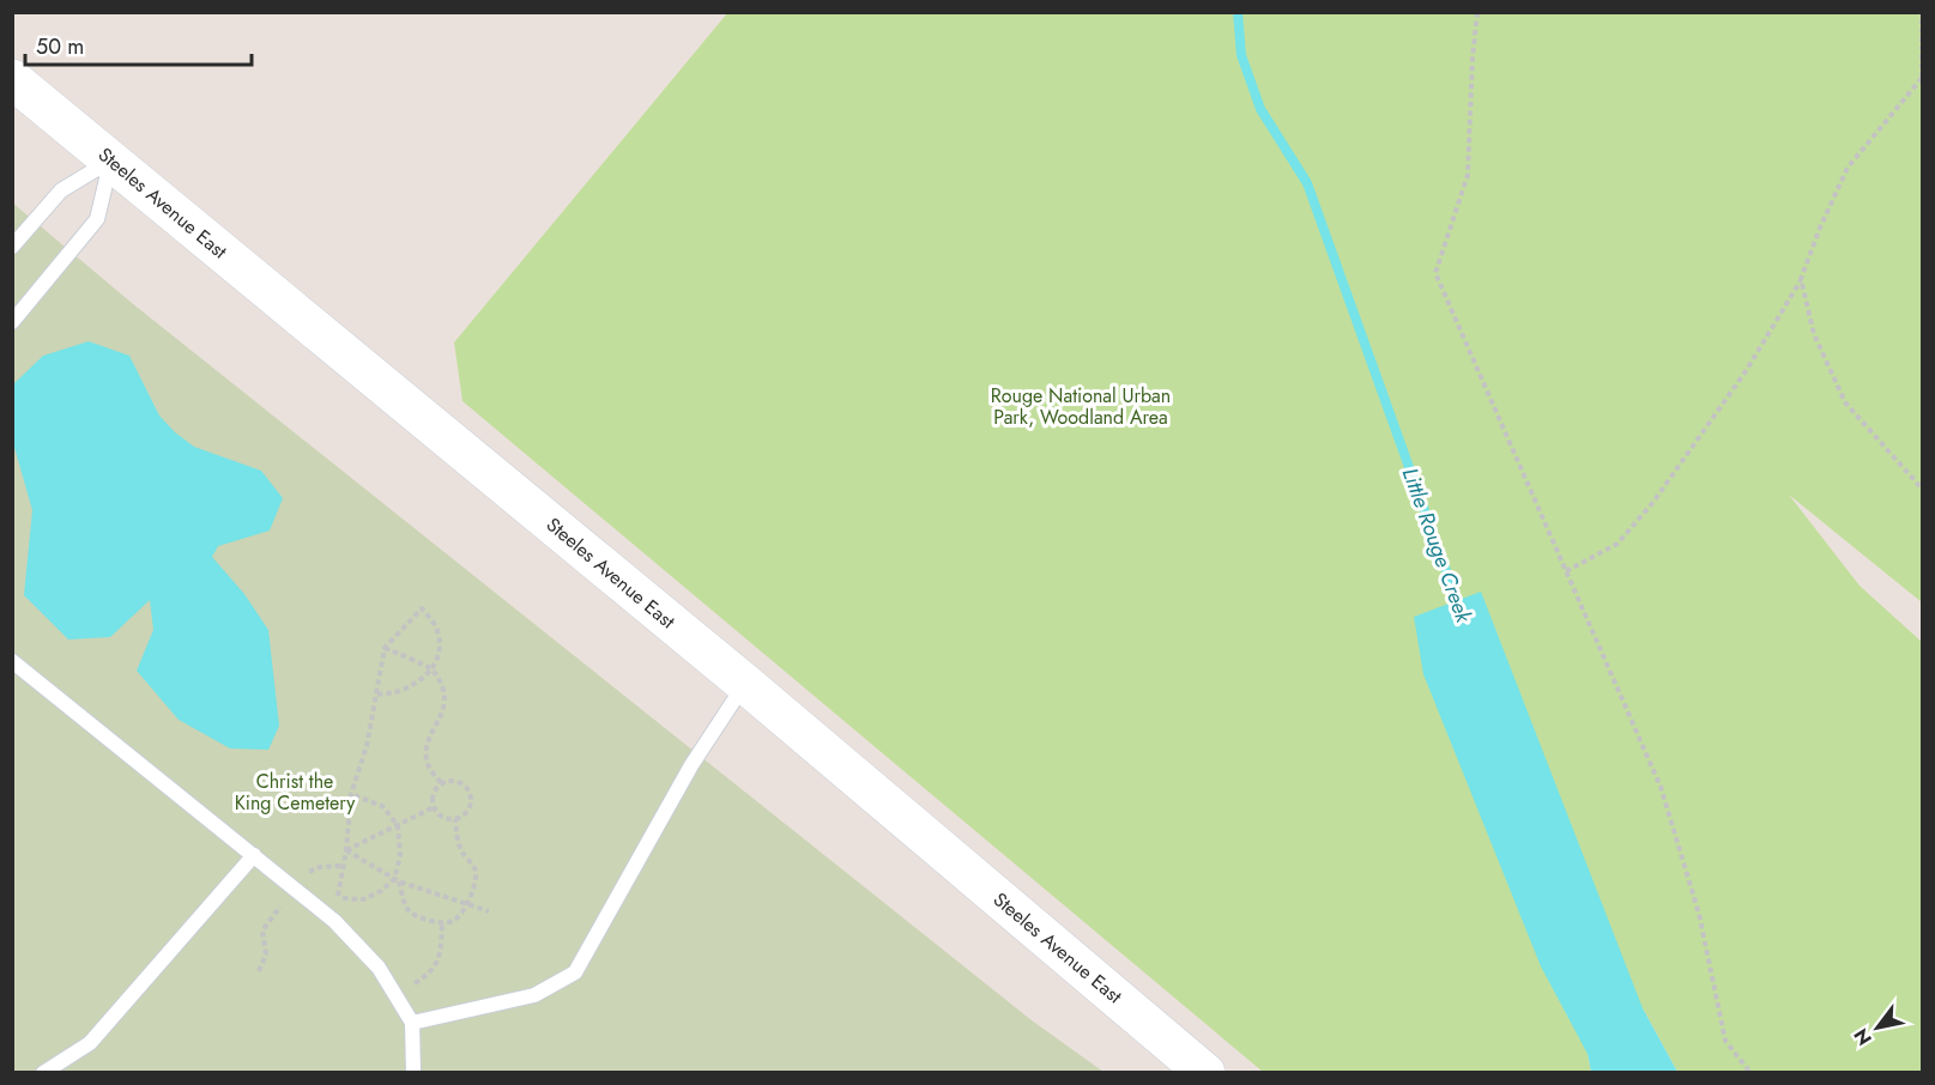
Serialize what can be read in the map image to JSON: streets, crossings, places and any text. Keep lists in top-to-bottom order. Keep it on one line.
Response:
{"streets":{"main road":["Steeles Avenue East"]},"water":["Little Rouge Creek"],"parks":["Rouge National Urban Park, Woodland Area","Christ the King Cemetery"],"scale_bar":"50 m","north":"bottom left"}
